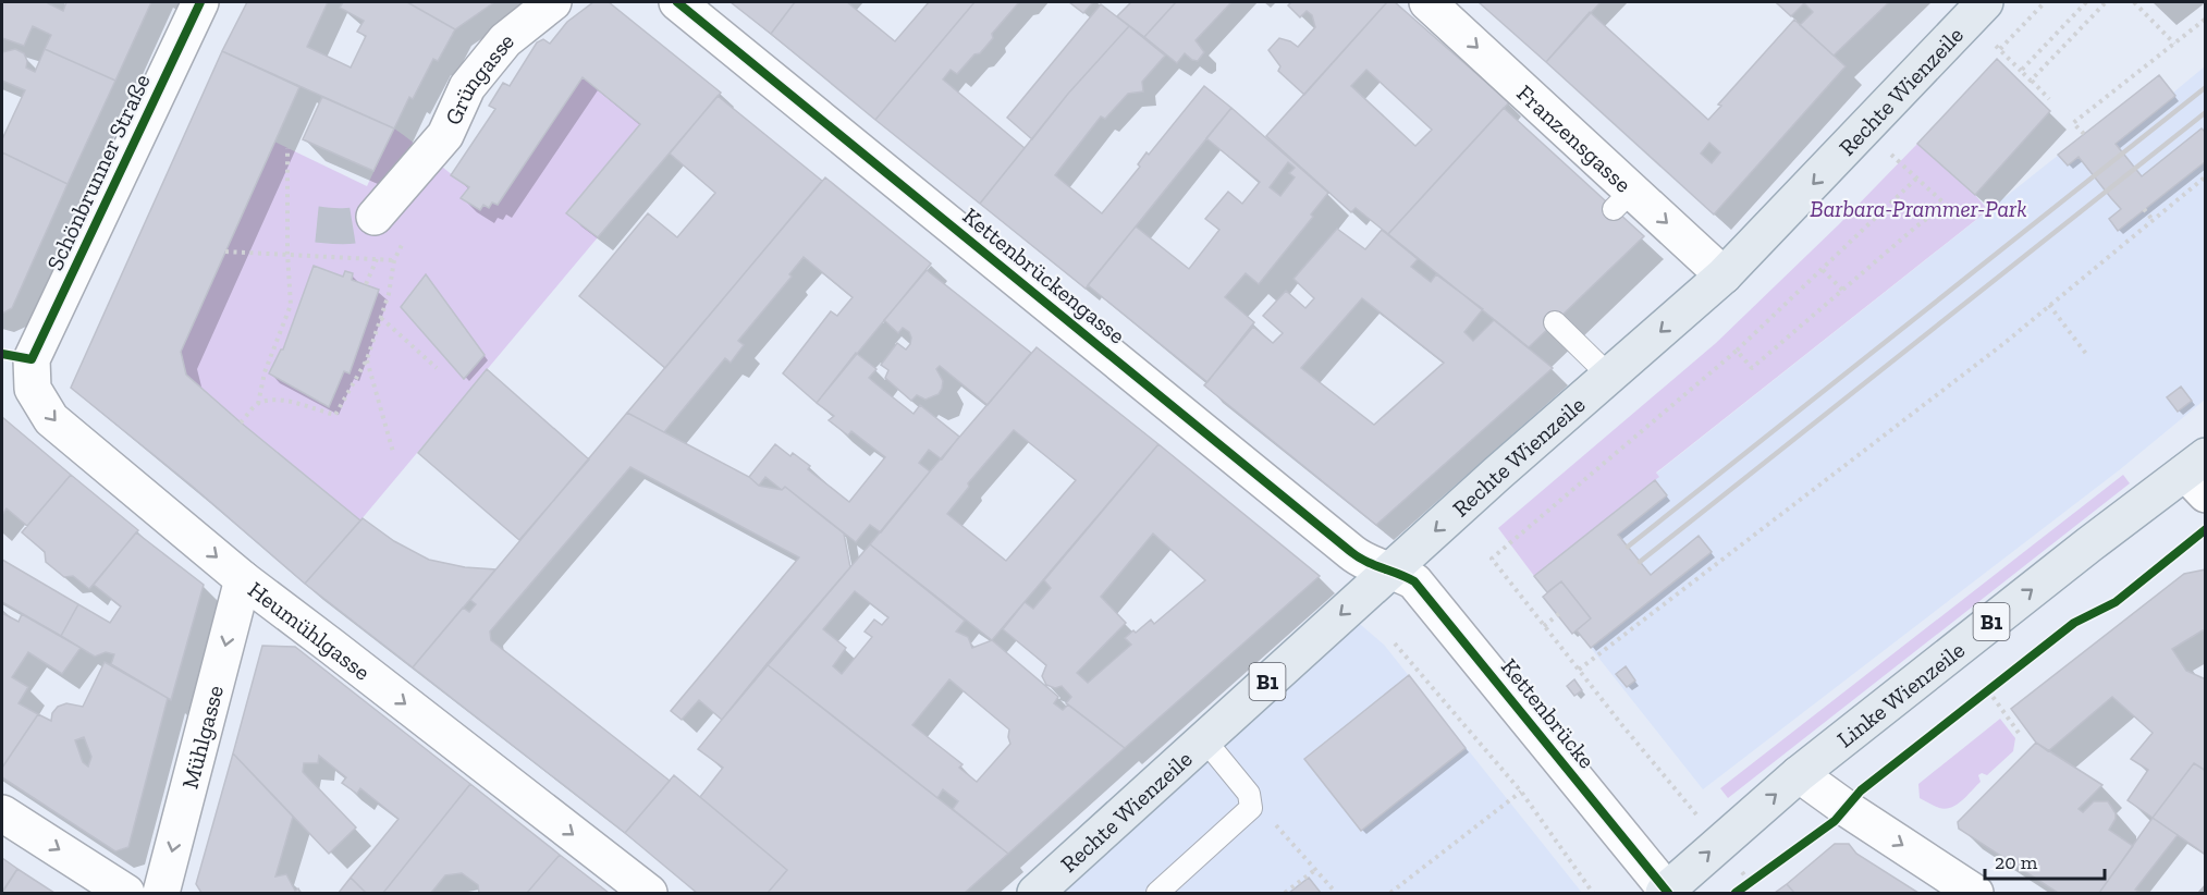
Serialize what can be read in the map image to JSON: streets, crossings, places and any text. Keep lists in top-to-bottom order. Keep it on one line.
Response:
{"streets":{"main road":["Rechte Wienzeile","B1","Linke Wienzeile"],"street":["Grüngasse","Franzensgasse","Schönbrunner Straße","Kettenbrückengasse","Heumühlgasse","Kettenbrücke","Mühlgasse"]},"crossings":[["Rechte Wienzeile","Franzensgasse"],["Rechte Wienzeile","Kettenbrückengasse"],["Rechte Wienzeile","Kettenbrücke"],["Schönbrunner Straße","Heumühlgasse"],["Kettenbrückengasse","Kettenbrücke"],["Heumühlgasse","Mühlgasse"],["Linke Wienzeile","Kettenbrücke"]],"one_way":["Rechte Wienzeile","Franzensgasse","Heumühlgasse","Linke Wienzeile","Mühlgasse"],"parks":["Barbara-Prammer-Park"],"scale_bar":"20 m"}
